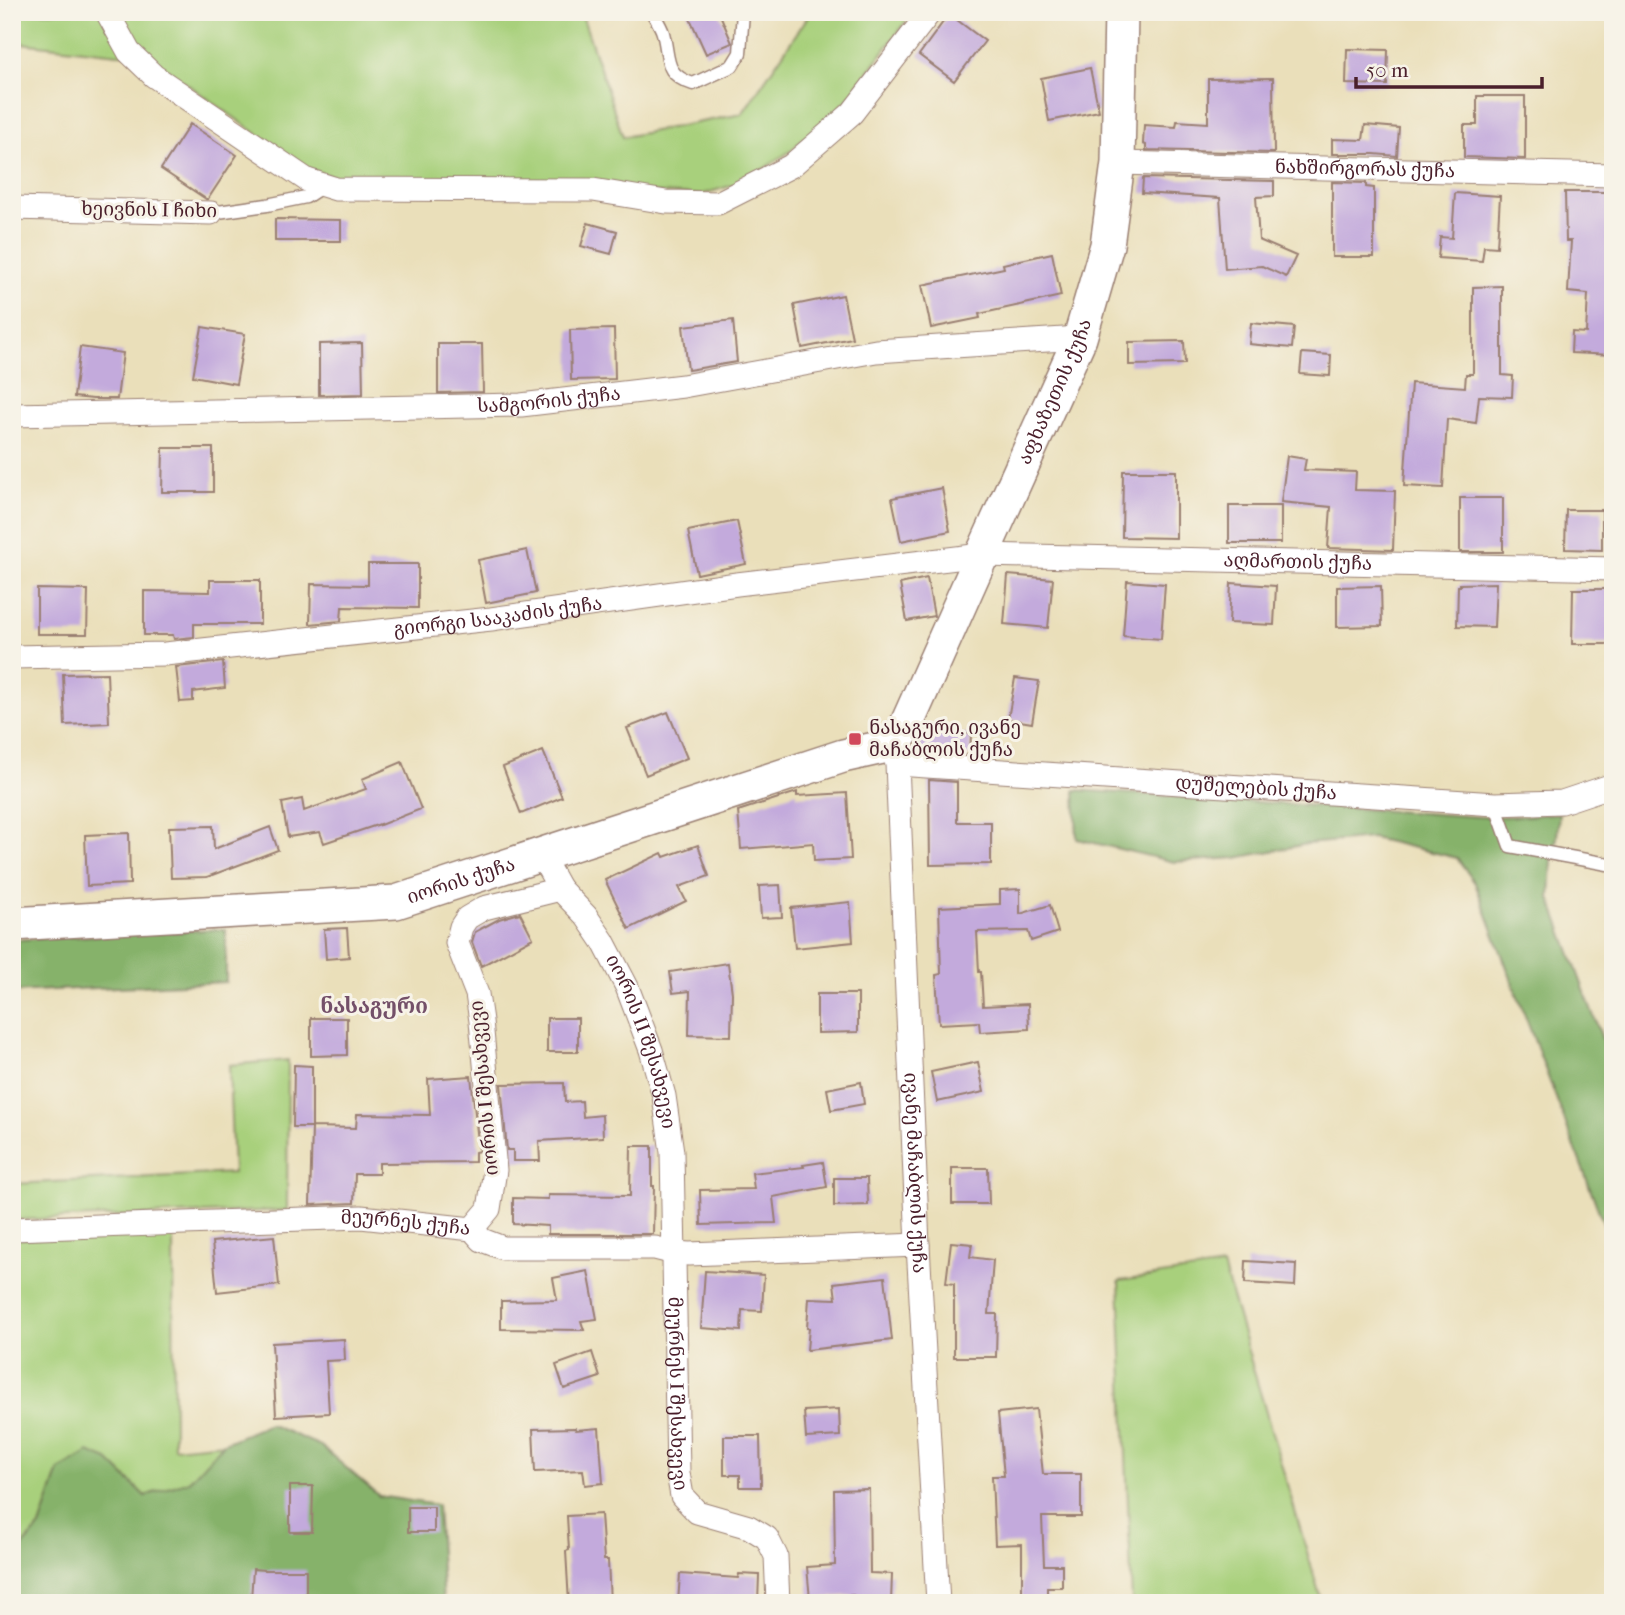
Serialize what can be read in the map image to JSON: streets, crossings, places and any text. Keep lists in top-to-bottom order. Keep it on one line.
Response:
{"streets":{"street":["ნახშირგორას ქუჩა","ხეივნის I ჩიხი","აფხაზეთის ქუჩა","სამგორის ქუჩა","აღმართის ქუჩა","გიორგი სააკაძის ქუჩა","დუშელების ქუჩა","იორის ქუჩა","იორის II შესახვევი","იორის I შესახვევი","ივანე მაჩაბლის ქუჩა","მეურნეს ქუჩა","მეურნეს I შესახვევი"]},"crossings":[["ნახშირგორას ქუჩა","აფხაზეთის ქუჩა"],["აფხაზეთის ქუჩა","სამგორის ქუჩა"],["აფხაზეთის ქუჩა","აღმართის ქუჩა"],["აფხაზეთის ქუჩა","გიორგი სააკაძის ქუჩა"],["აფხაზეთის ქუჩა","დუშელების ქუჩა"],["აფხაზეთის ქუჩა","იორის ქუჩა"],["აფხაზეთის ქუჩა","ივანე მაჩაბლის ქუჩა"],["აღმართის ქუჩა","გიორგი სააკაძის ქუჩა"],["დუშელების ქუჩა","იორის ქუჩა"],["დუშელების ქუჩა","ივანე მაჩაბლის ქუჩა"],["იორის ქუჩა","იორის II შესახვევი"],["იორის ქუჩა","ივანე მაჩაბლის ქუჩა"],["იორის II შესახვევი","იორის I შესახვევი"],["იორის II შესახვევი","მეურნეს ქუჩა"],["იორის II შესახვევი","მეურნეს I შესახვევი"],["იორის I შესახვევი","მეურნეს ქუჩა"],["ივანე მაჩაბლის ქუჩა","მეურნეს ქუჩა"],["მეურნეს ქუჩა","მეურნეს I შესახვევი"]],"districts":["ნასაგური"],"places":{"transit":["ნასაგური, ივანე მაჩაბლის ქუჩა"]},"scale_bar":"50 m"}
